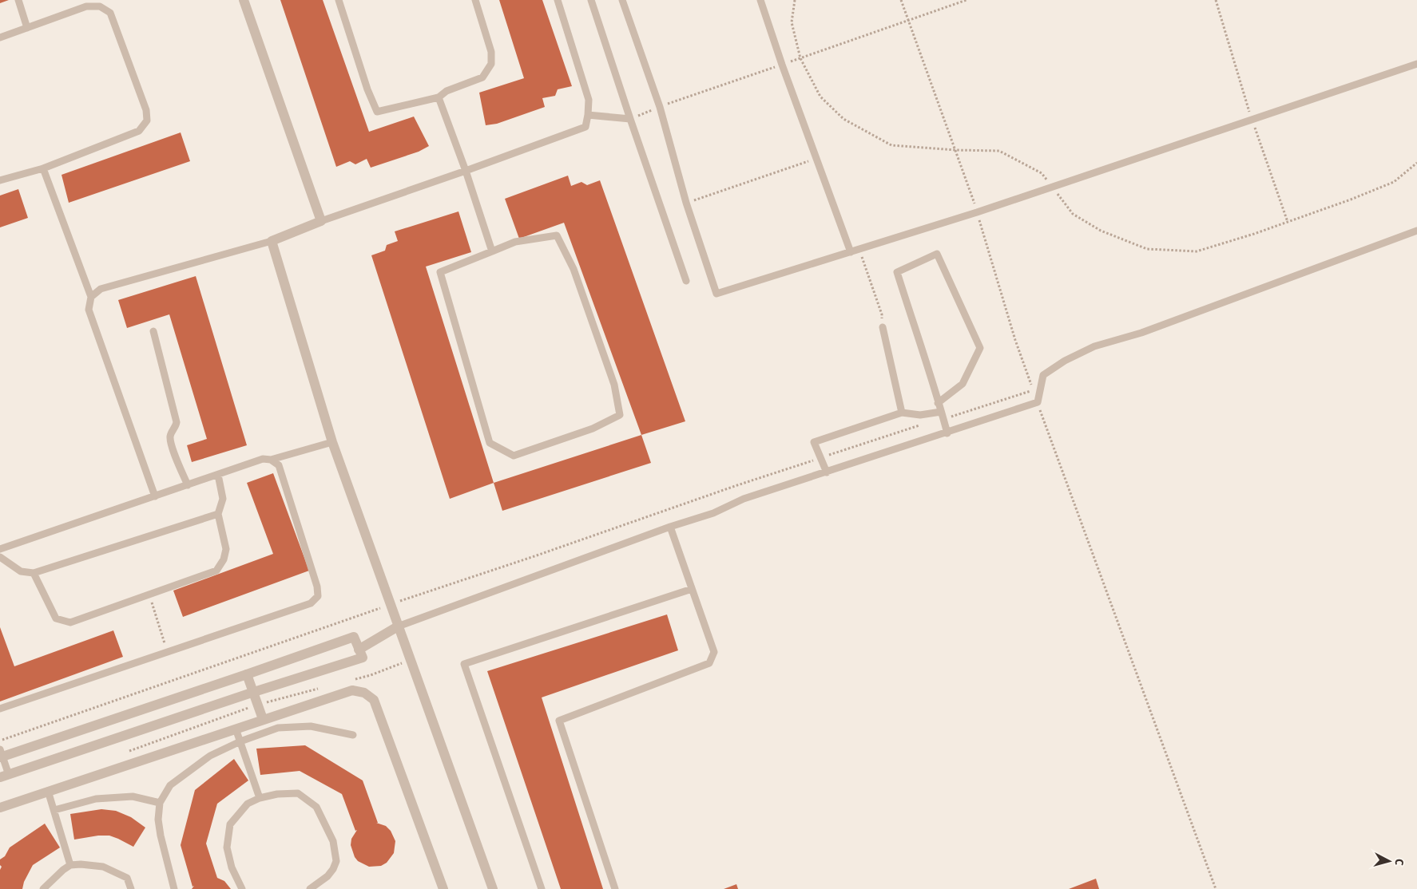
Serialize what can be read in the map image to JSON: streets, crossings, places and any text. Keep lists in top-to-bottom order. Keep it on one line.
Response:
{"north":"right"}
